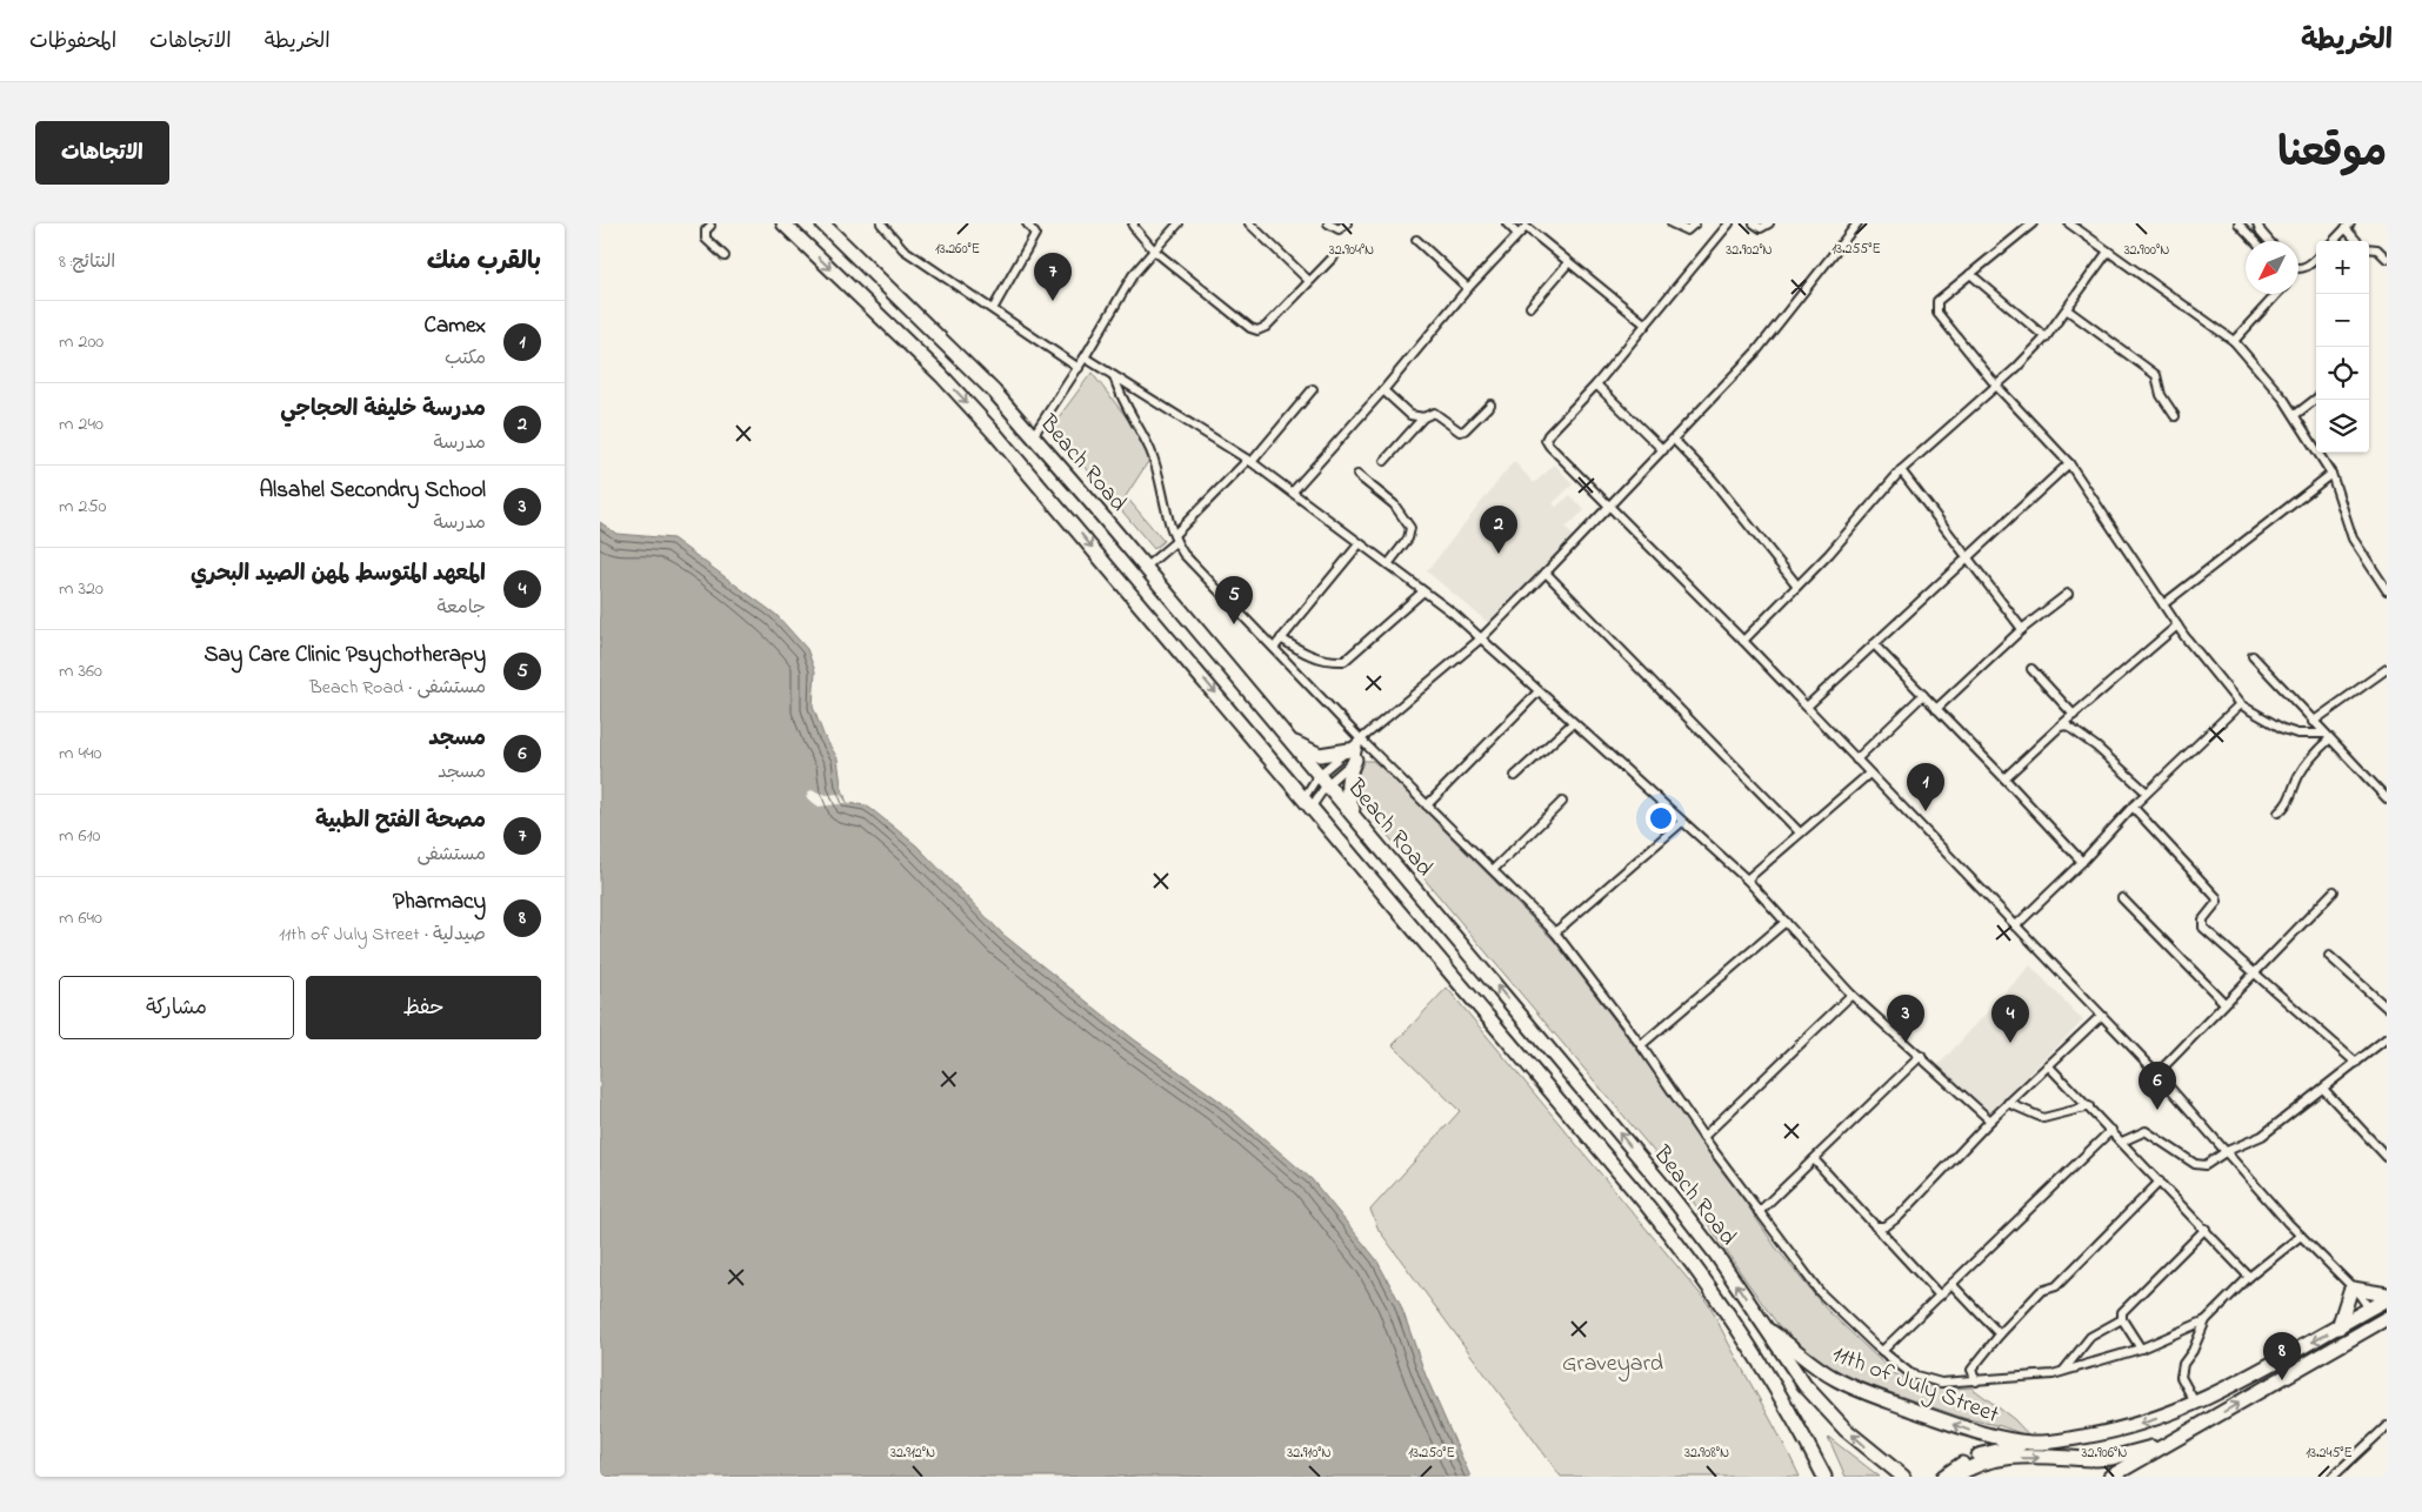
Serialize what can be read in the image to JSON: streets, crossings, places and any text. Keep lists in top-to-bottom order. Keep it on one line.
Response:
{"streets":{"highway":["Beach Road","11th of July Street"]},"crossings":[["Beach Road","11th of July Street"]],"parks":["Graveyard"],"north":"bottom left","page":{"header":"الخريطة","nav":["الخريطة","الاتجاهات","المحفوظات"],"title":"موقعنا","buttons":["الاتجاهات",["حفظ","مشاركة"]],"heading":["بالقرب منك","النتائج: 8"],"map_buttons":["+","−"],"pins":["7","2","5","1","3","4","6","8"],"list":[{"mark":"1","name":"Camex","note":"مكتب","value":"200 m"},{"mark":"2","name":"مدرسة خليفة الحجاجي","note":"مدرسة","value":"240 m"},{"mark":"3","name":"Alsahel Secondry School","note":"مدرسة","value":"250 m"},{"mark":"4","name":"المعهد المتوسط لمهن الصيد البحري","note":"جامعة","value":"320 m"},{"mark":"5","name":"Say Care Clinic Psychotherapy","note":"مستشفى · Beach Road","value":"360 m"},{"mark":"6","name":"مسجد","note":"مسجد","value":"440 m"},{"mark":"7","name":"مصحة الفتح الطبية","note":"مستشفى","value":"610 m"},{"mark":"8","name":"Pharmacy","note":"صيدلية · 11th of July Street","value":"640 m"}]},"coordinates":["13.260°E","13.255°E","32.904°N","32.902°N","32.900°N","32.912°N","32.910°N","32.908°N","32.906°N","13.250°E","13.245°E"]}
